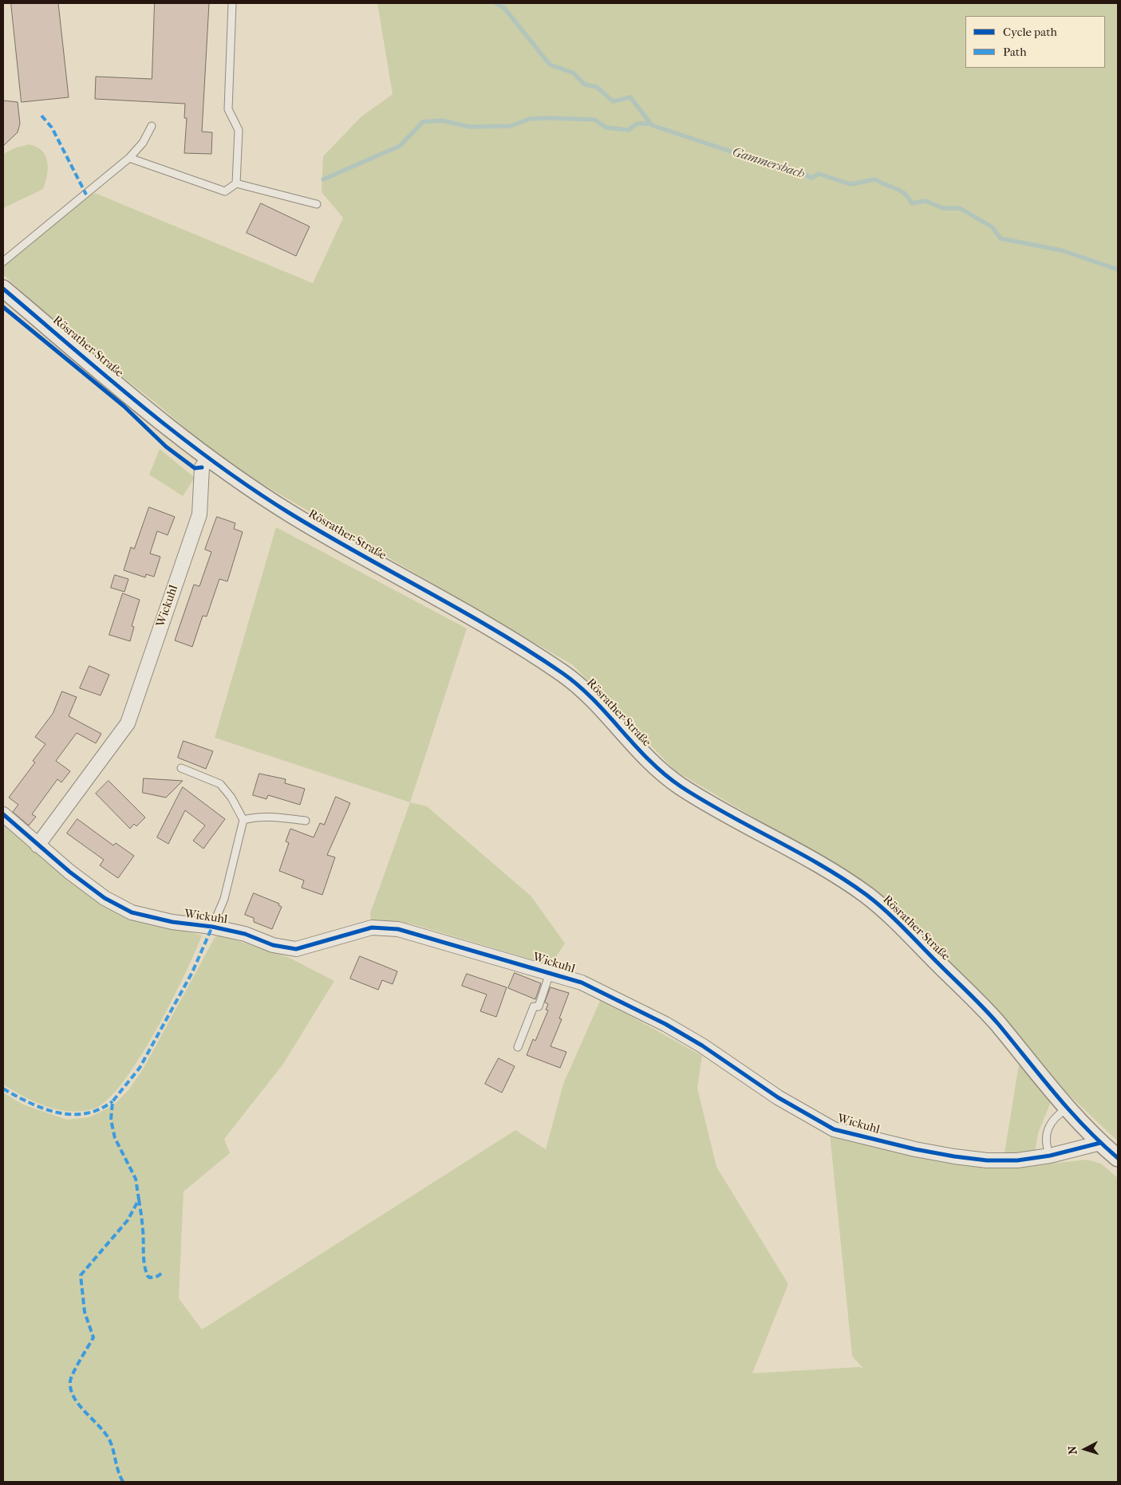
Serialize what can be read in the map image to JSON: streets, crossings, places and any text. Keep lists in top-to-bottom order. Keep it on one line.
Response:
{"streets":{"street":["Rösrather Straße","Wickuhl"]},"crossings":[["Rösrather Straße","Wickuhl"]],"water":["Gammersbach"],"legend":["Cycle path","Path"],"north":"left"}
